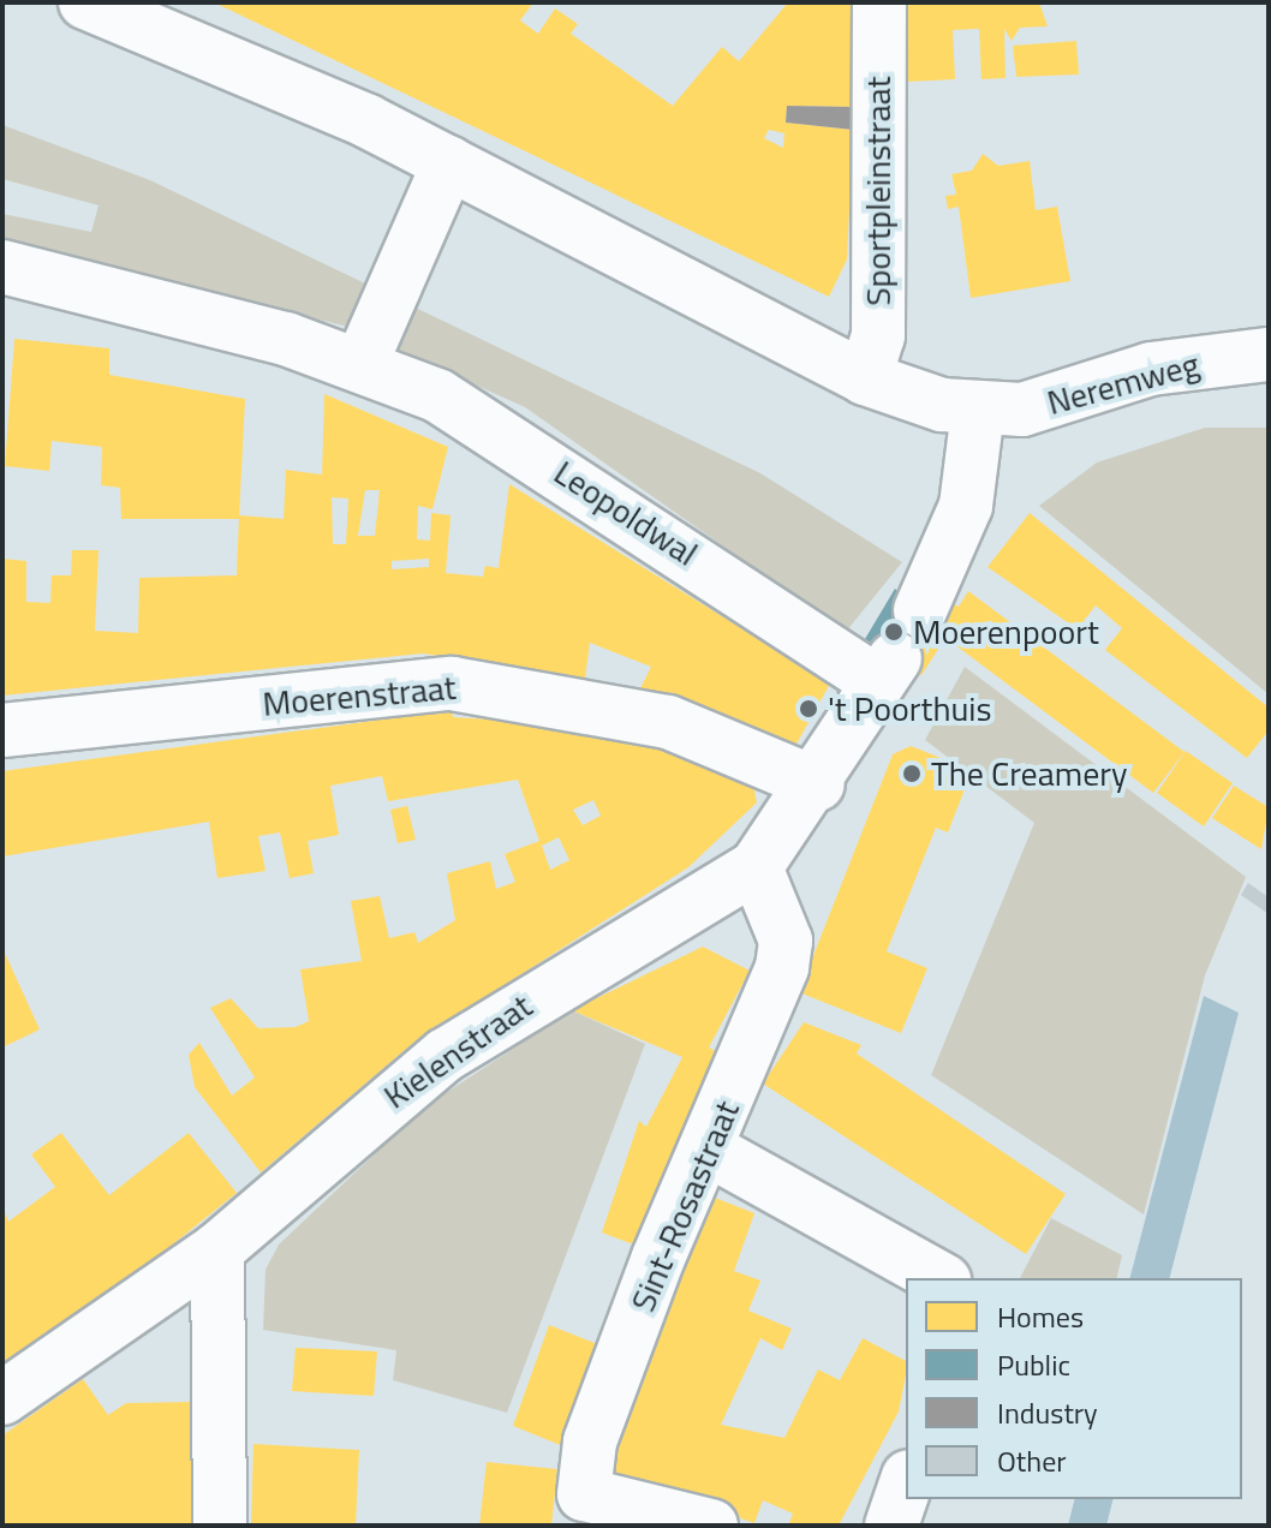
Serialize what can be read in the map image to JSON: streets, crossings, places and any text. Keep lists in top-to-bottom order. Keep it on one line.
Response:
{"streets":{"street":["Sportpleinstraat","Neremweg","Leopoldwal","Moerenstraat","Kielenstraat","Sint-Rosastraat"]},"crossings":[["Leopoldwal","Kielenstraat"],["Moerenstraat","Kielenstraat"],["Kielenstraat","Sint-Rosastraat"]],"places":["Moerenpoort","'t Poorthuis","The Creamery"],"legend":["Homes","Public","Industry","Other"]}
